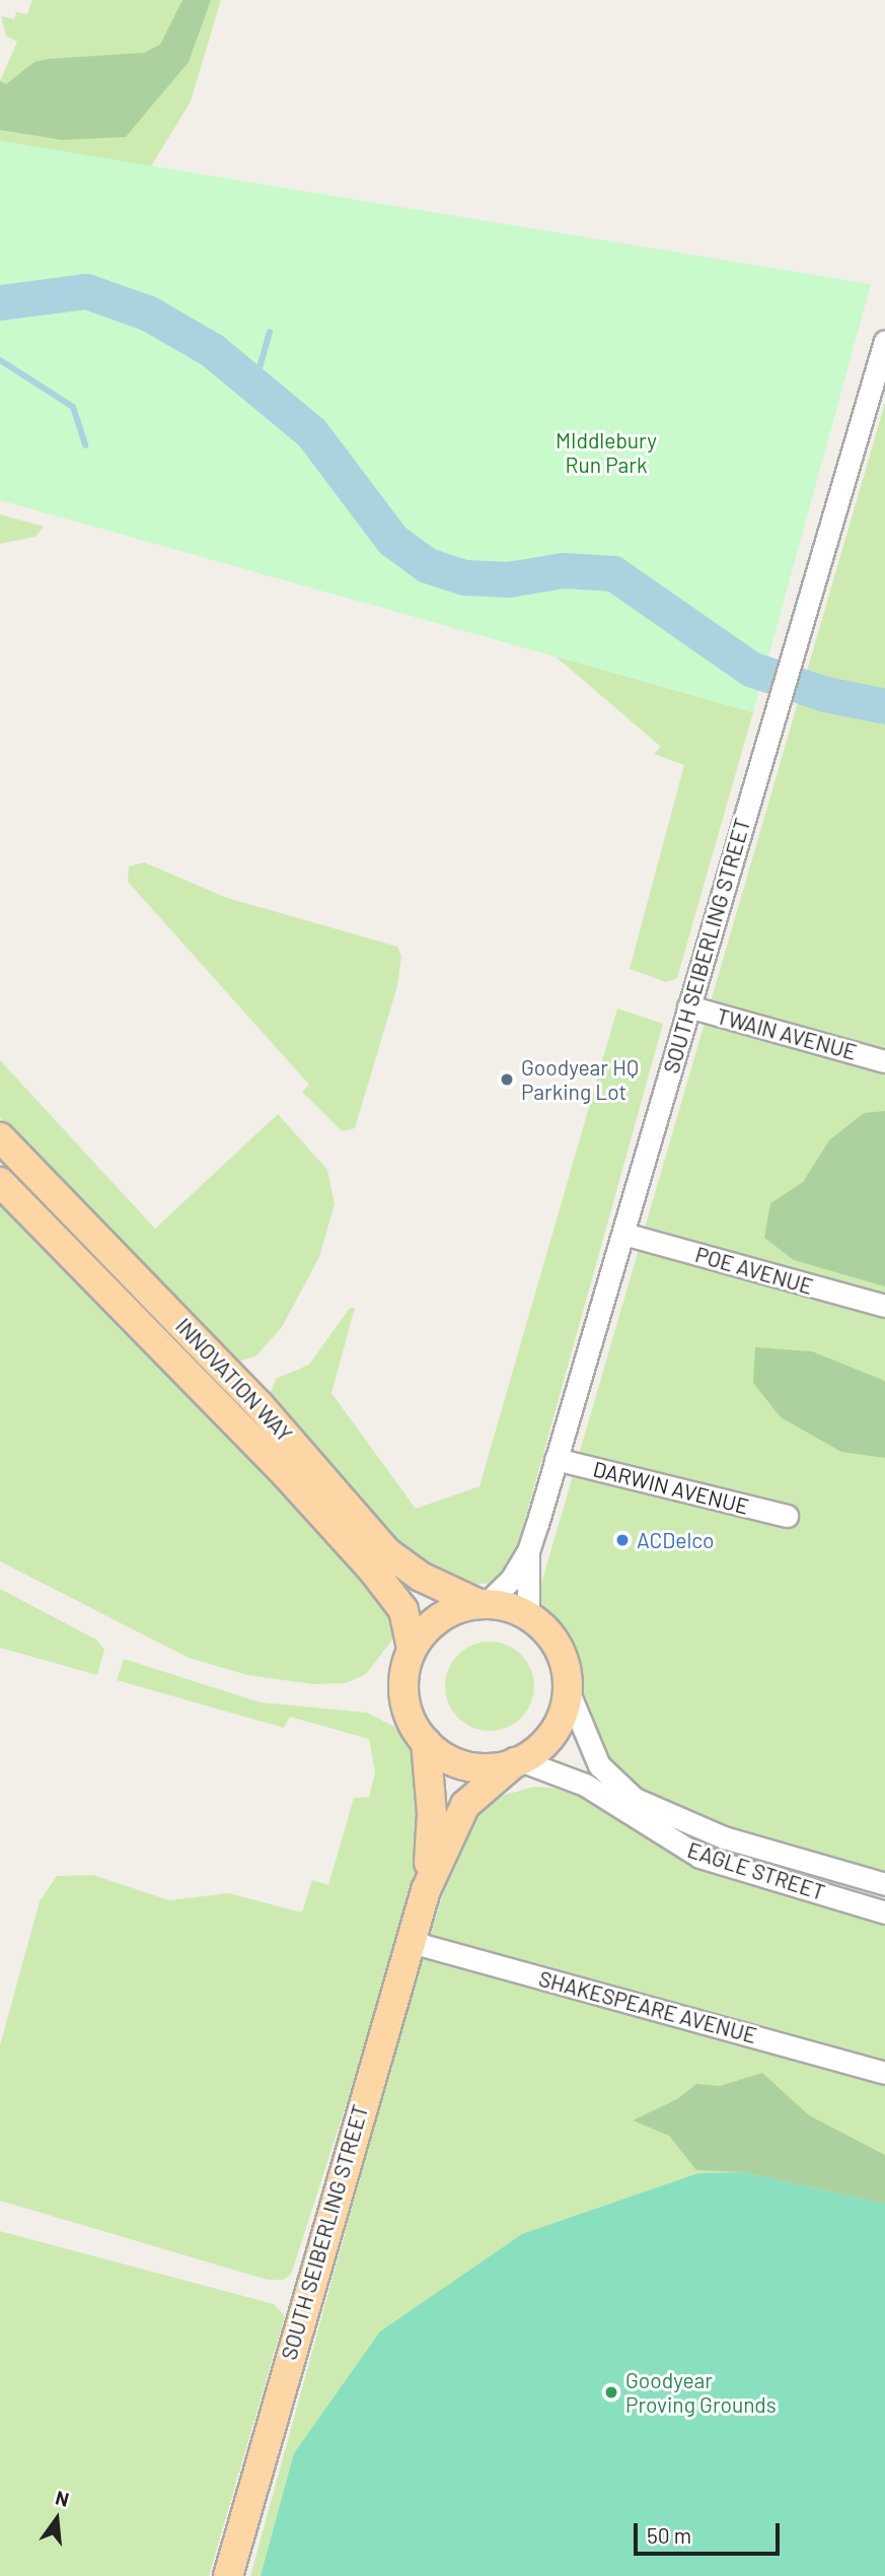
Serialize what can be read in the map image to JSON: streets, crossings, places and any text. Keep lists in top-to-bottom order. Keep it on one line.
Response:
{"streets":{"main road":["SOUTH SEIBERLING STREET","INNOVATION WAY"],"street":["TWAIN AVENUE","POE AVENUE","DARWIN AVENUE","EAGLE STREET","SHAKESPEARE AVENUE"]},"crossings":[["SOUTH SEIBERLING STREET","TWAIN AVENUE"],["SOUTH SEIBERLING STREET","POE AVENUE"],["SOUTH SEIBERLING STREET","INNOVATION WAY"],["SOUTH SEIBERLING STREET","DARWIN AVENUE"],["SOUTH SEIBERLING STREET","EAGLE STREET"],["SOUTH SEIBERLING STREET","SHAKESPEARE AVENUE"],["INNOVATION WAY","EAGLE STREET"]],"parks":["MIddlebury Run Park"],"places":["Goodyear HQ Parking Lot","ACDelco","Goodyear Proving Grounds"],"scale_bar":"50 m","north":"top"}
